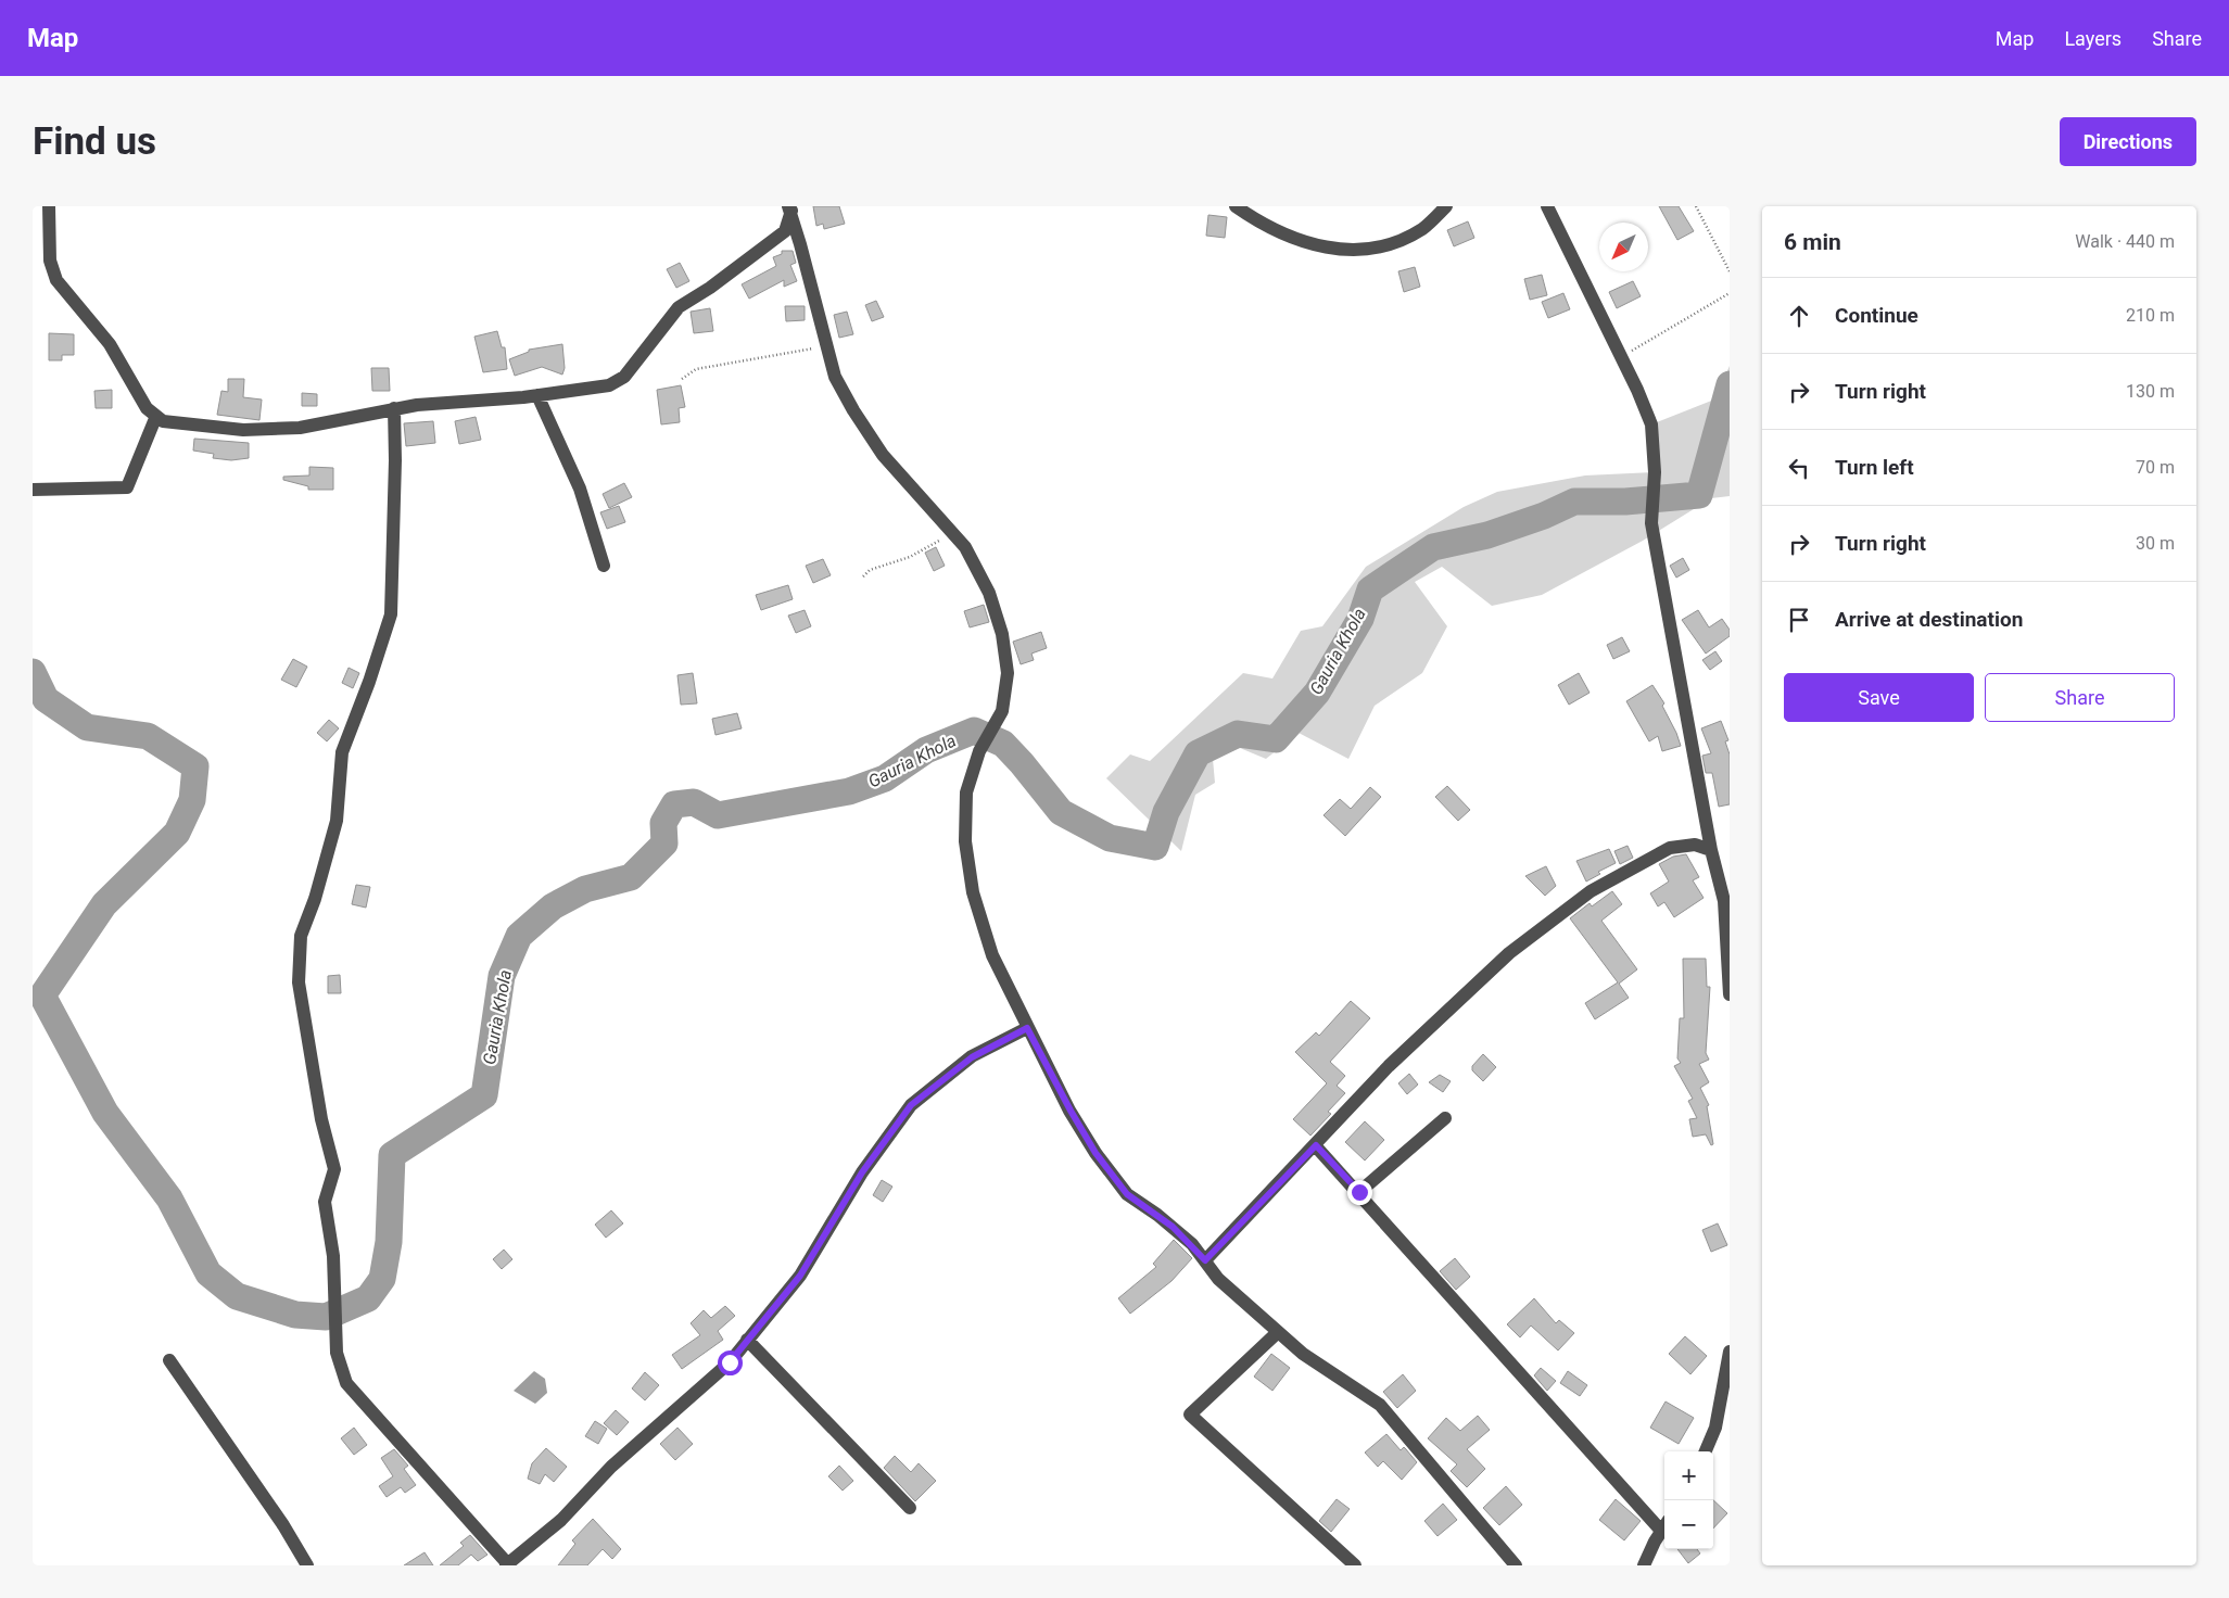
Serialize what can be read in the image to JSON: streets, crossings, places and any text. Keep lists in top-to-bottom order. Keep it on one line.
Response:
{"water":["Gauria Khola"],"north":"bottom left","page":{"header":"Map","nav":["Map","Layers","Share"],"buttons":["Directions",["Save","Share"]],"title":"Find us","heading":["6 min","Walk · 440 m"],"list":[["Continue","210 m"],["Turn right","130 m"],["Turn left","70 m"],["Turn right","30 m"],"Arrive at destination"],"map_buttons":["+","−"]}}
